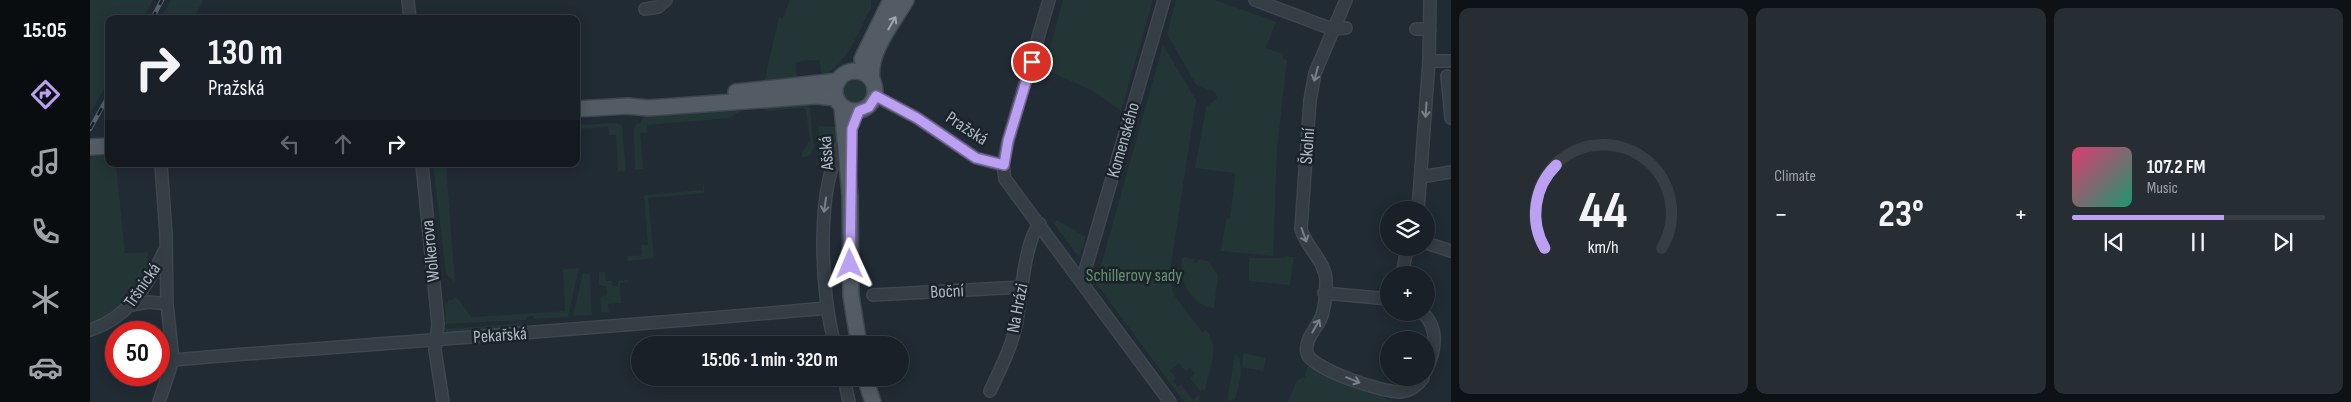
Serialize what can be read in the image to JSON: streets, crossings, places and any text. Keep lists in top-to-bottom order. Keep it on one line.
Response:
{"streets":{"main road":["Ašská"],"street":["Pražská","Komenského","Školní","Wolkerova","Tršnická","Boční","Na Hrázi","Pekařská"]},"crossings":[["Pražská","Ašská"],["Wolkerova","Pekařská"],["Boční","Na Hrázi"]],"one_way":["Školní"],"parks":["Schillerovy sady"],"page":{"tabs":"15:05","tile":"Climate","turn":["130 m","Pražská"],"song":["107.2 FM","Music"],"heat":["−","23°","+"],"map_buttons":["+","−"],"limit":"50","trip":"15:06 · 1 min · 320 m","gauge":["44","km/h"]}}
